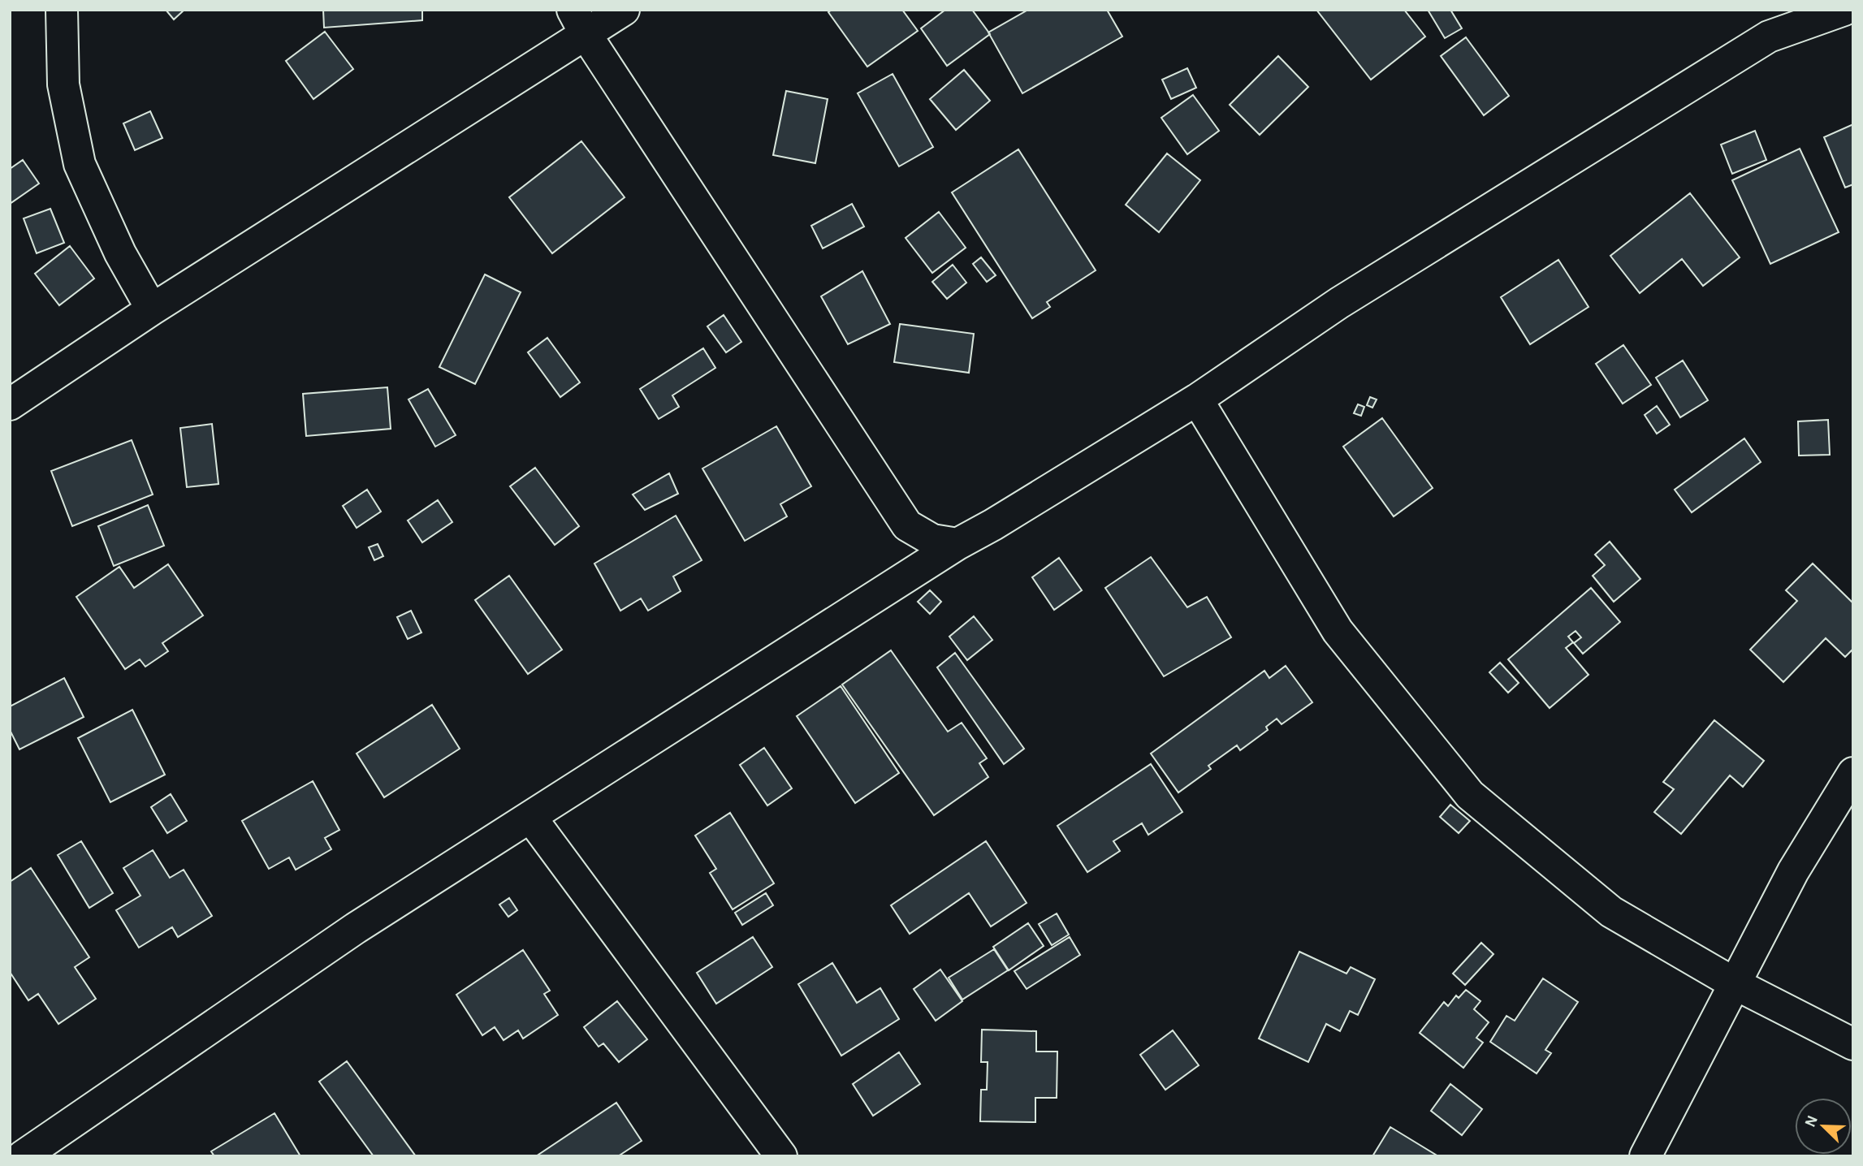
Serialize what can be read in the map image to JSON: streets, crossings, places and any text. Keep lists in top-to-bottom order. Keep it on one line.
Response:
{"north":"top left"}
